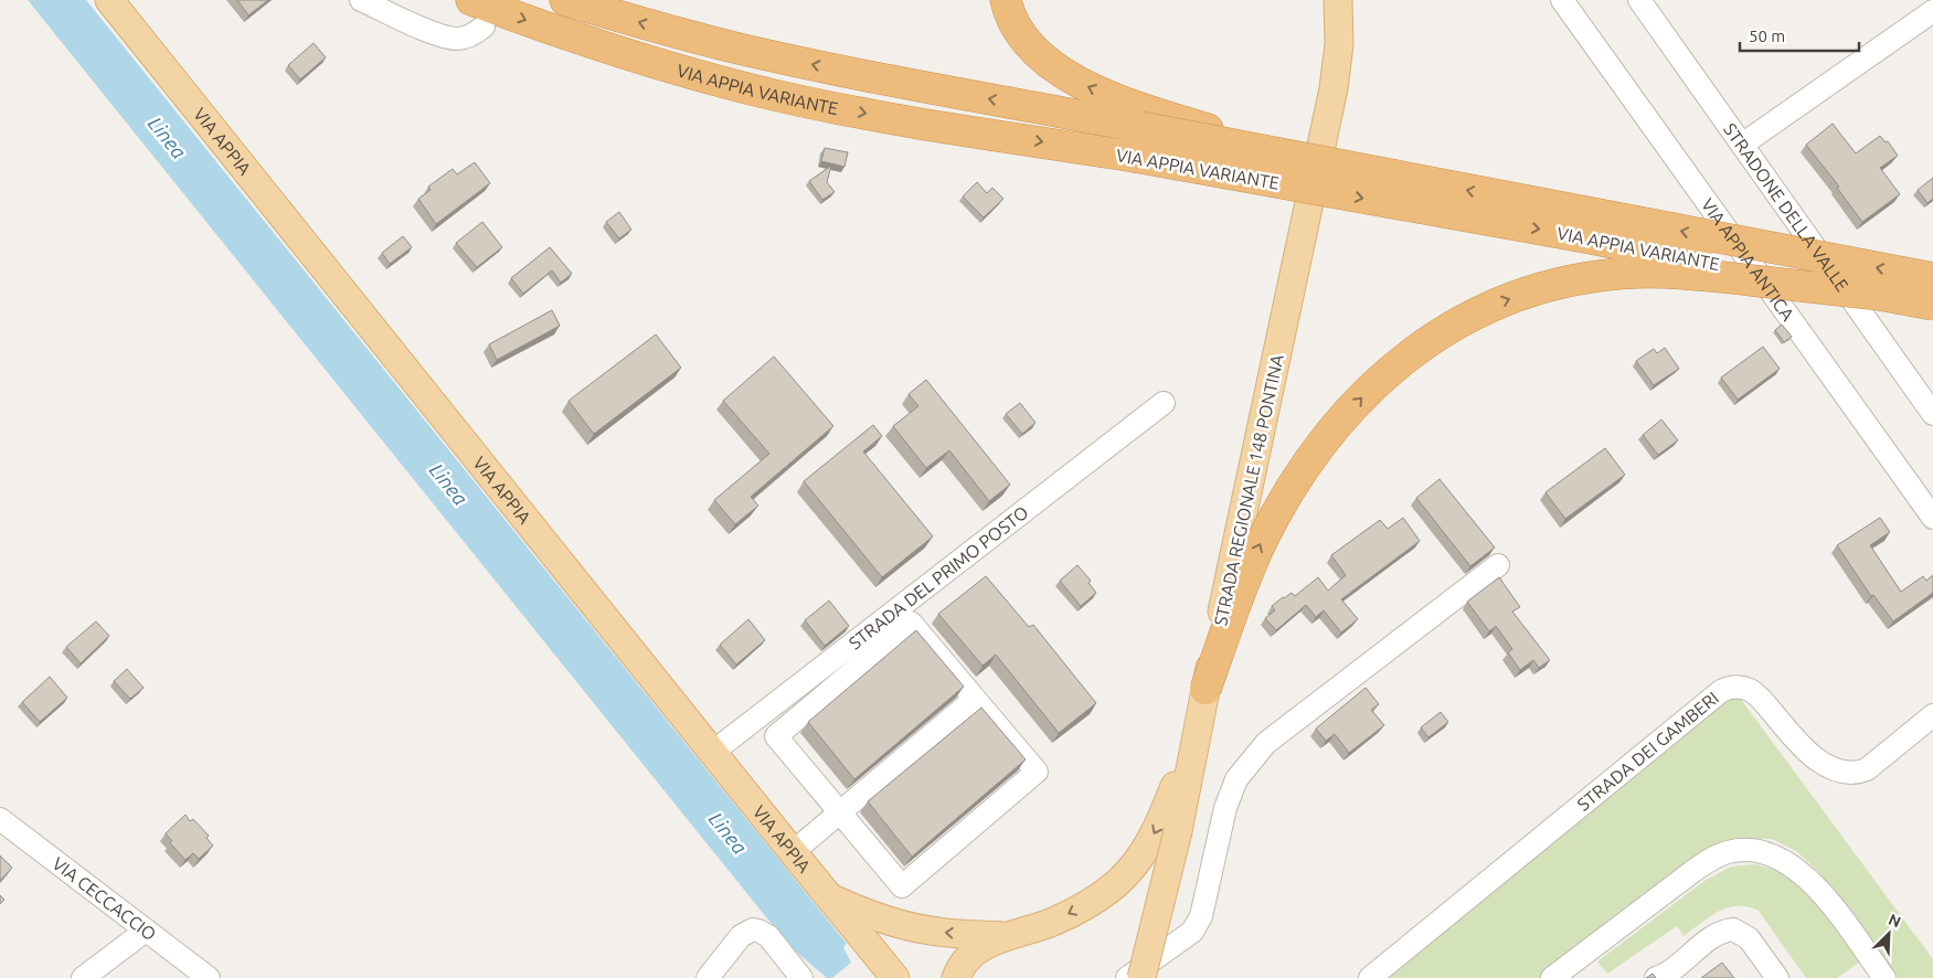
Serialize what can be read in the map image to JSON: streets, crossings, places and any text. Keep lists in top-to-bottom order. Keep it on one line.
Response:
{"streets":{"highway":["VIA APPIA VARIANTE"],"main road":["VIA APPIA","STRADA REGIONALE 148 PONTINA"],"street":["STRADONE DELLA VALLE","VIA APPIA ANTICA","STRADA DEL PRIMO POSTO","STRADA DEI GAMBERI","VIA CECCACCIO"]},"crossings":[["VIA APPIA","STRADA DEL PRIMO POSTO"]],"water":["Linea"],"scale_bar":"50 m","north":"top right"}
